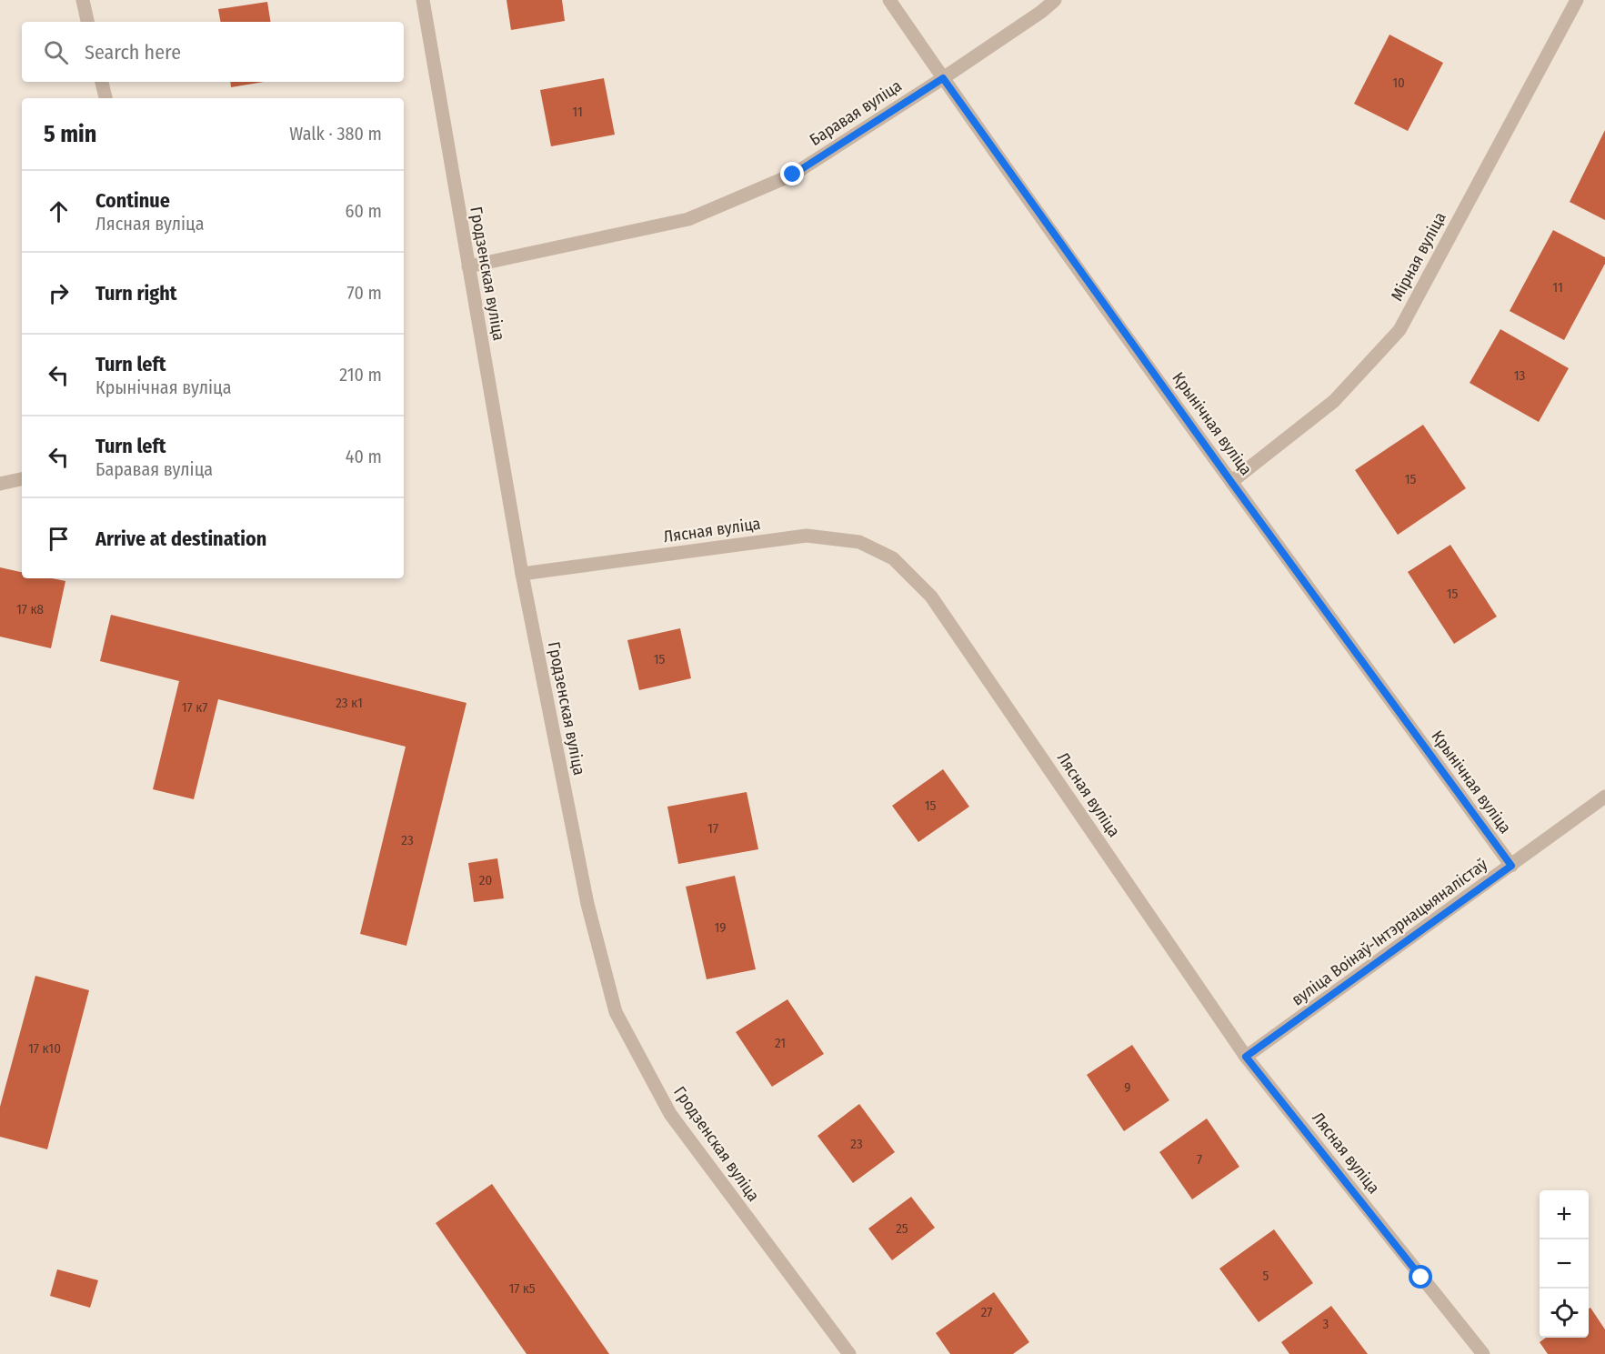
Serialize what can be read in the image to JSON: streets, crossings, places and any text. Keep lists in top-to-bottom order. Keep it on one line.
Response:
{"streets":{"street":["Баравая вуліца","Мірная вуліца","Гродзенская вуліца","Крынічная вуліца","Лясная вуліца","вуліца Воінаў-Інтэрнацыяналістаў"]},"crossings":[["Баравая вуліца","Гродзенская вуліца"],["Баравая вуліца","Крынічная вуліца"],["Мірная вуліца","Крынічная вуліца"],["Гродзенская вуліца","Лясная вуліца"],["Крынічная вуліца","вуліца Воінаў-Інтэрнацыяналістаў"],["Лясная вуліца","вуліца Воінаў-Інтэрнацыяналістаў"]],"house_numbers":["10","11","11","13","15","15","17 к8","15","23 к1","17 к7","15","17","23","20","19","21","17 к10","9","23","7","25","5","17 к5","27","3"],"page":{"search":"Search here","heading":["5 min","Walk · 380 m"],"list":[["Continue","Лясная вуліца","60 m"],["Turn right","70 m"],["Turn left","Крынічная вуліца","210 m"],["Turn left","Баравая вуліца","40 m"],"Arrive at destination"],"map_buttons":["+","−"]}}
